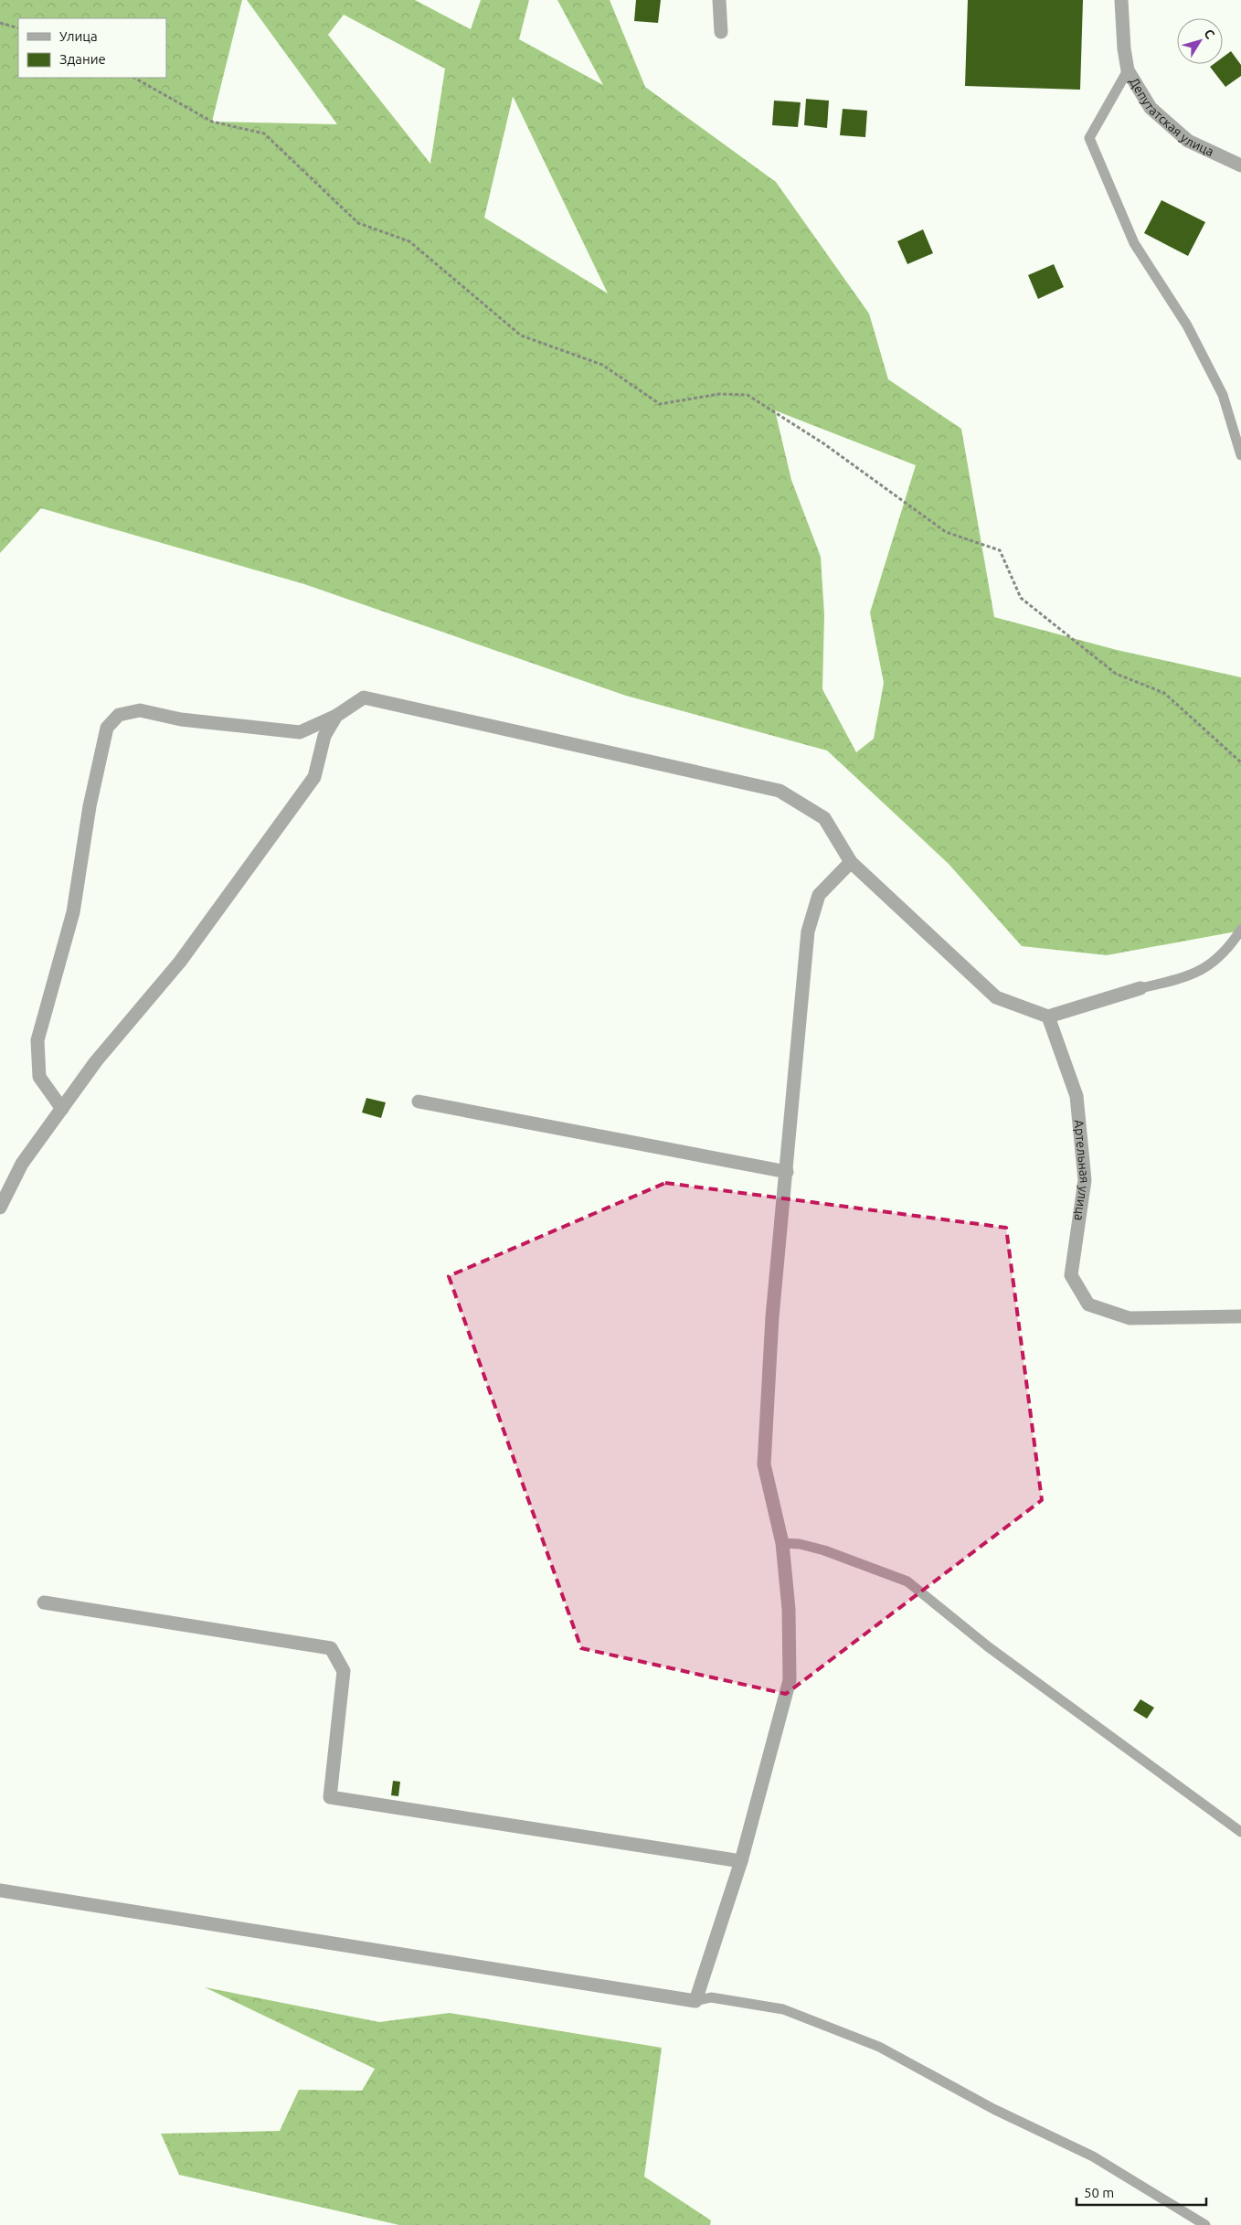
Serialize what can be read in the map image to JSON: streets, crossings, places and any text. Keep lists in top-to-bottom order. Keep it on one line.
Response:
{"streets":{"street":["Депутатская улица","Артельная улица"]},"legend":["Улица","Здание"],"scale_bar":"50 m","north":"top right"}
